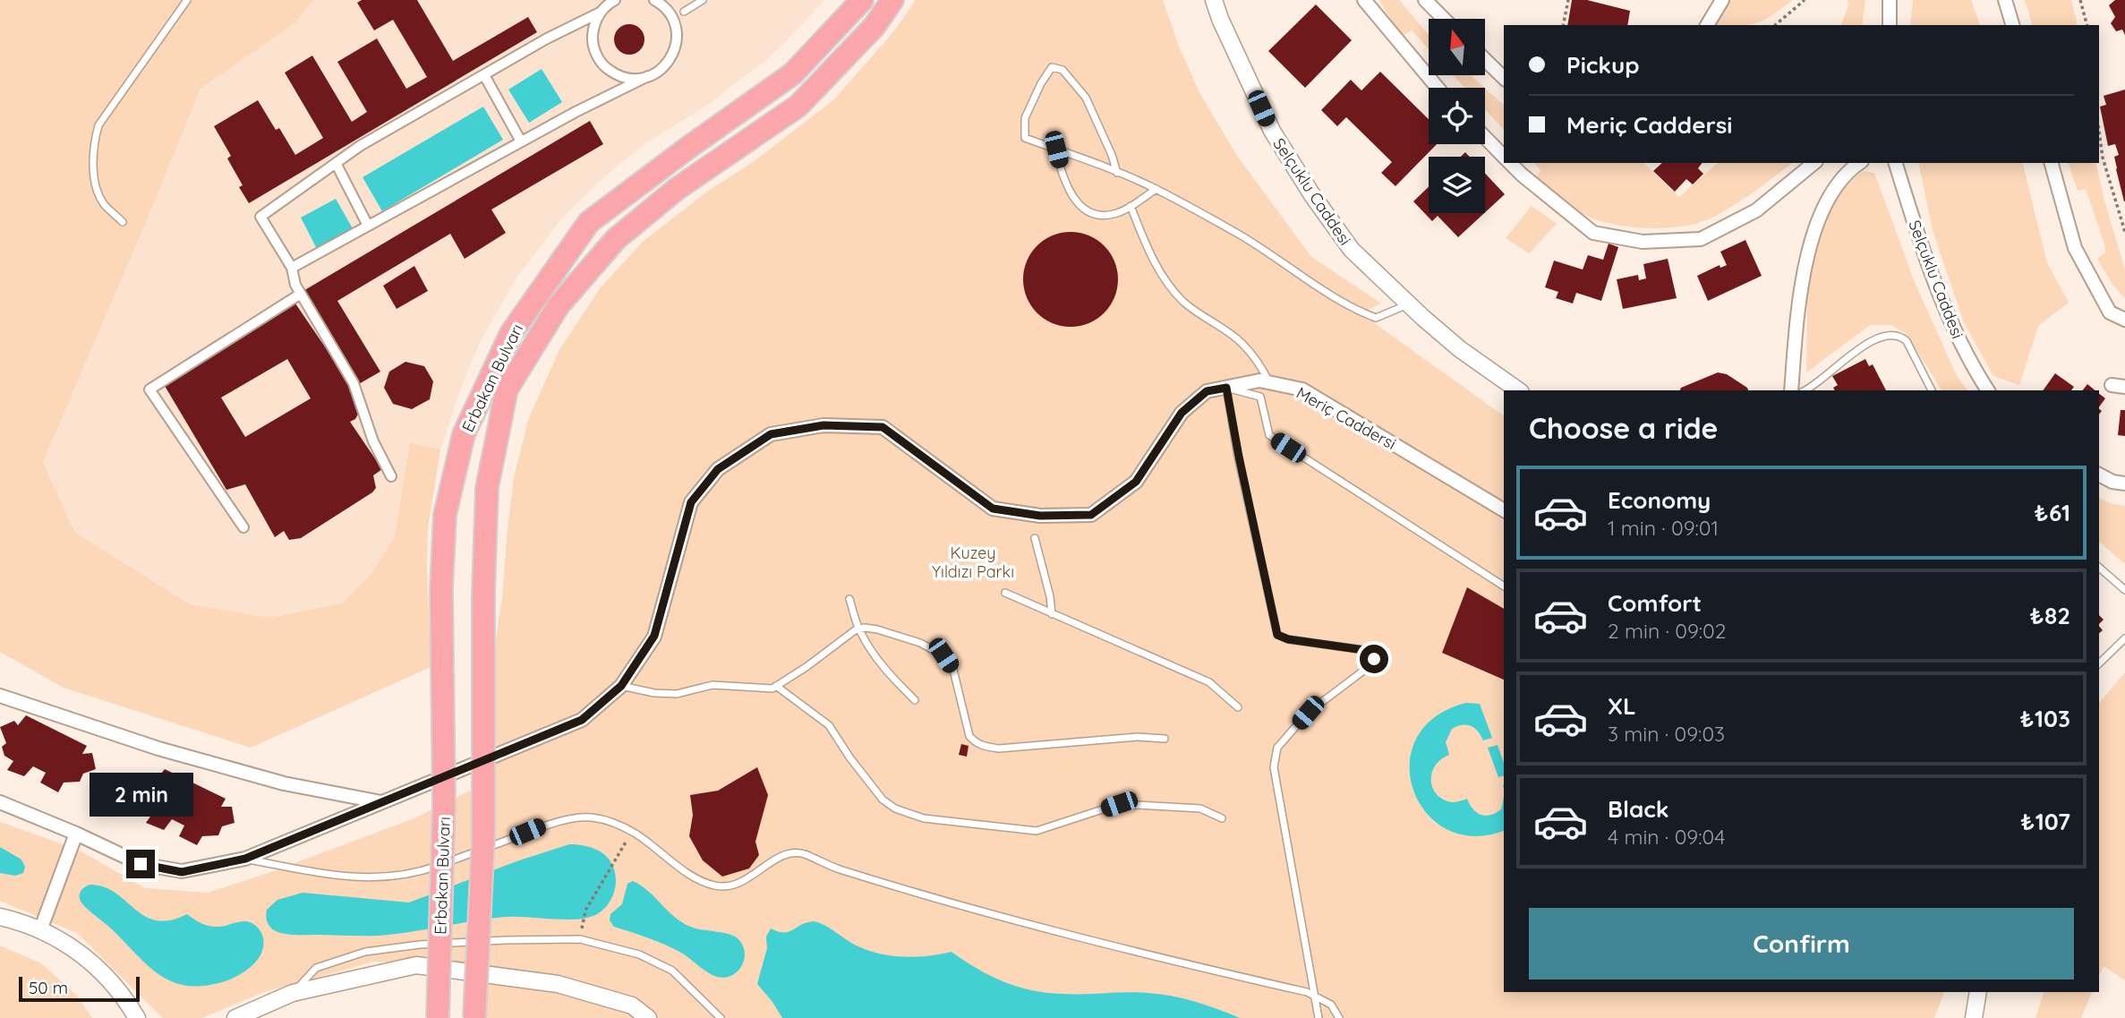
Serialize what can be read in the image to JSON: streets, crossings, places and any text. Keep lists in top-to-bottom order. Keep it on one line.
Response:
{"streets":{"highway":["Erbakan Bulvarı"],"street":["Selçuklu Caddesi","Meriç Caddersi"]},"parks":["Kuzey Yıldızı Parkı"],"scale_bar":"50 m","north":"top","page":{"banner":["Pickup","Meriç Caddersi"],"heading":"Choose a ride","list":[{"name":"Economy","note":"1 min · 09:01","value":"₺61"},{"name":"Comfort","note":"2 min · 09:02","value":"₺82"},{"name":"XL","note":"3 min · 09:03","value":"₺103"},{"name":"Black","note":"4 min · 09:04","value":"₺107"}],"bubble":"2 min","buttons":"Confirm","scale":"50 m"}}
